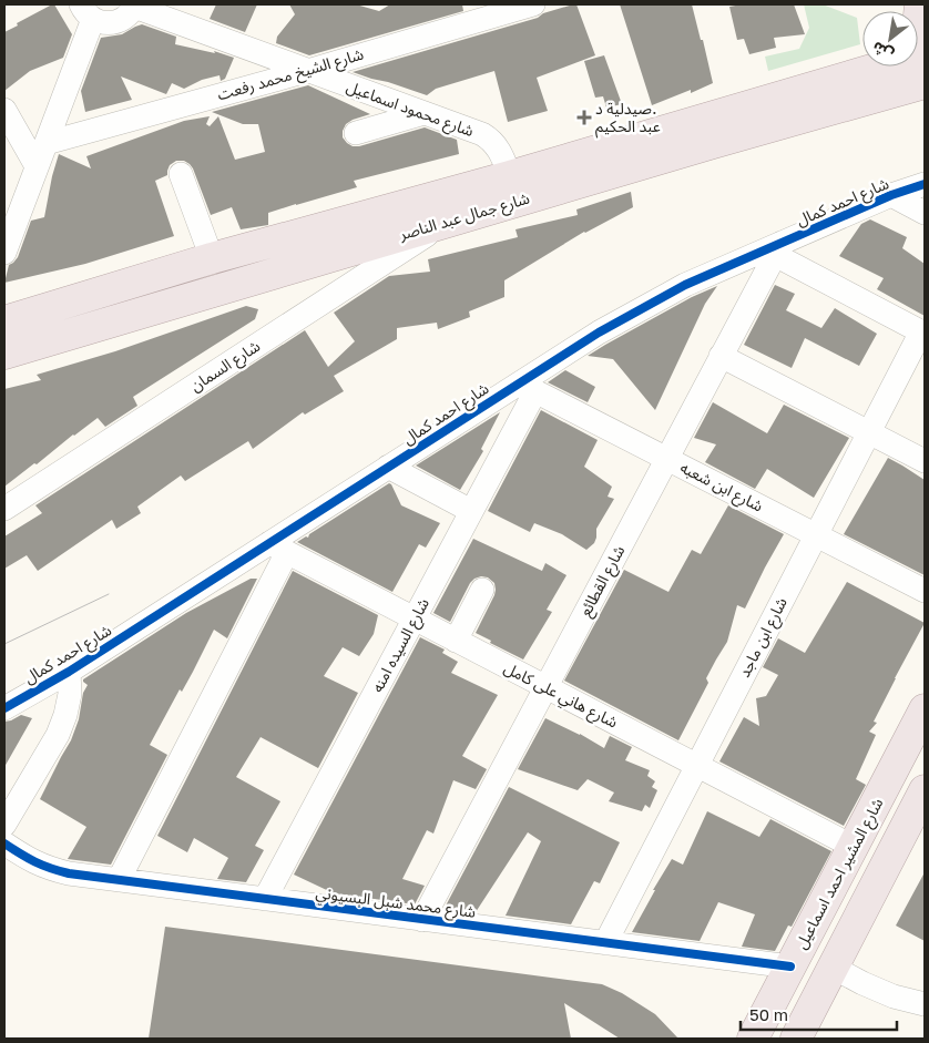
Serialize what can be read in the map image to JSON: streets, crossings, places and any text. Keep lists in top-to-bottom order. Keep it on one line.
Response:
{"streets":{"main road":["شارع جمال عبد الناصر","شارع المشير احمد اسماعيل"],"street":["شارع الشيخ محمد رفعت","شارع محمود اسماعيل","شارع احمد كمال","شارع السمان","شارع ابن شعبه","شارع القطائع","شارع ابن ماجد","شارع السيده امنه","شارع هاني على كامل","شارع محمد شبل البسيوني"]},"crossings":[["شارع الشيخ محمد رفعت","شارع محمود اسماعيل"],["شارع محمود اسماعيل","شارع جمال عبد الناصر"],["شارع احمد كمال","شارع ابن شعبه"],["شارع احمد كمال","شارع القطائع"],["شارع احمد كمال","شارع السيده امنه"],["شارع احمد كمال","شارع هاني على كامل"],["شارع جمال عبد الناصر","شارع السمان"],["شارع ابن شعبه","شارع القطائع"],["شارع ابن شعبه","شارع ابن ماجد"],["شارع ابن شعبه","شارع السيده امنه"],["شارع القطائع","شارع هاني على كامل"],["شارع القطائع","شارع محمد شبل البسيوني"],["شارع ابن ماجد","شارع هاني على كامل"],["شارع ابن ماجد","شارع محمد شبل البسيوني"],["شارع السيده امنه","شارع هاني على كامل"],["شارع السيده امنه","شارع محمد شبل البسيوني"],["شارع هاني على كامل","شارع المشير احمد اسماعيل"],["شارع المشير احمد اسماعيل","شارع محمد شبل البسيوني"]],"places":{"health":["صيدلية د. عبد الحكيم"]},"scale_bar":"50 m","north":"bottom left"}
